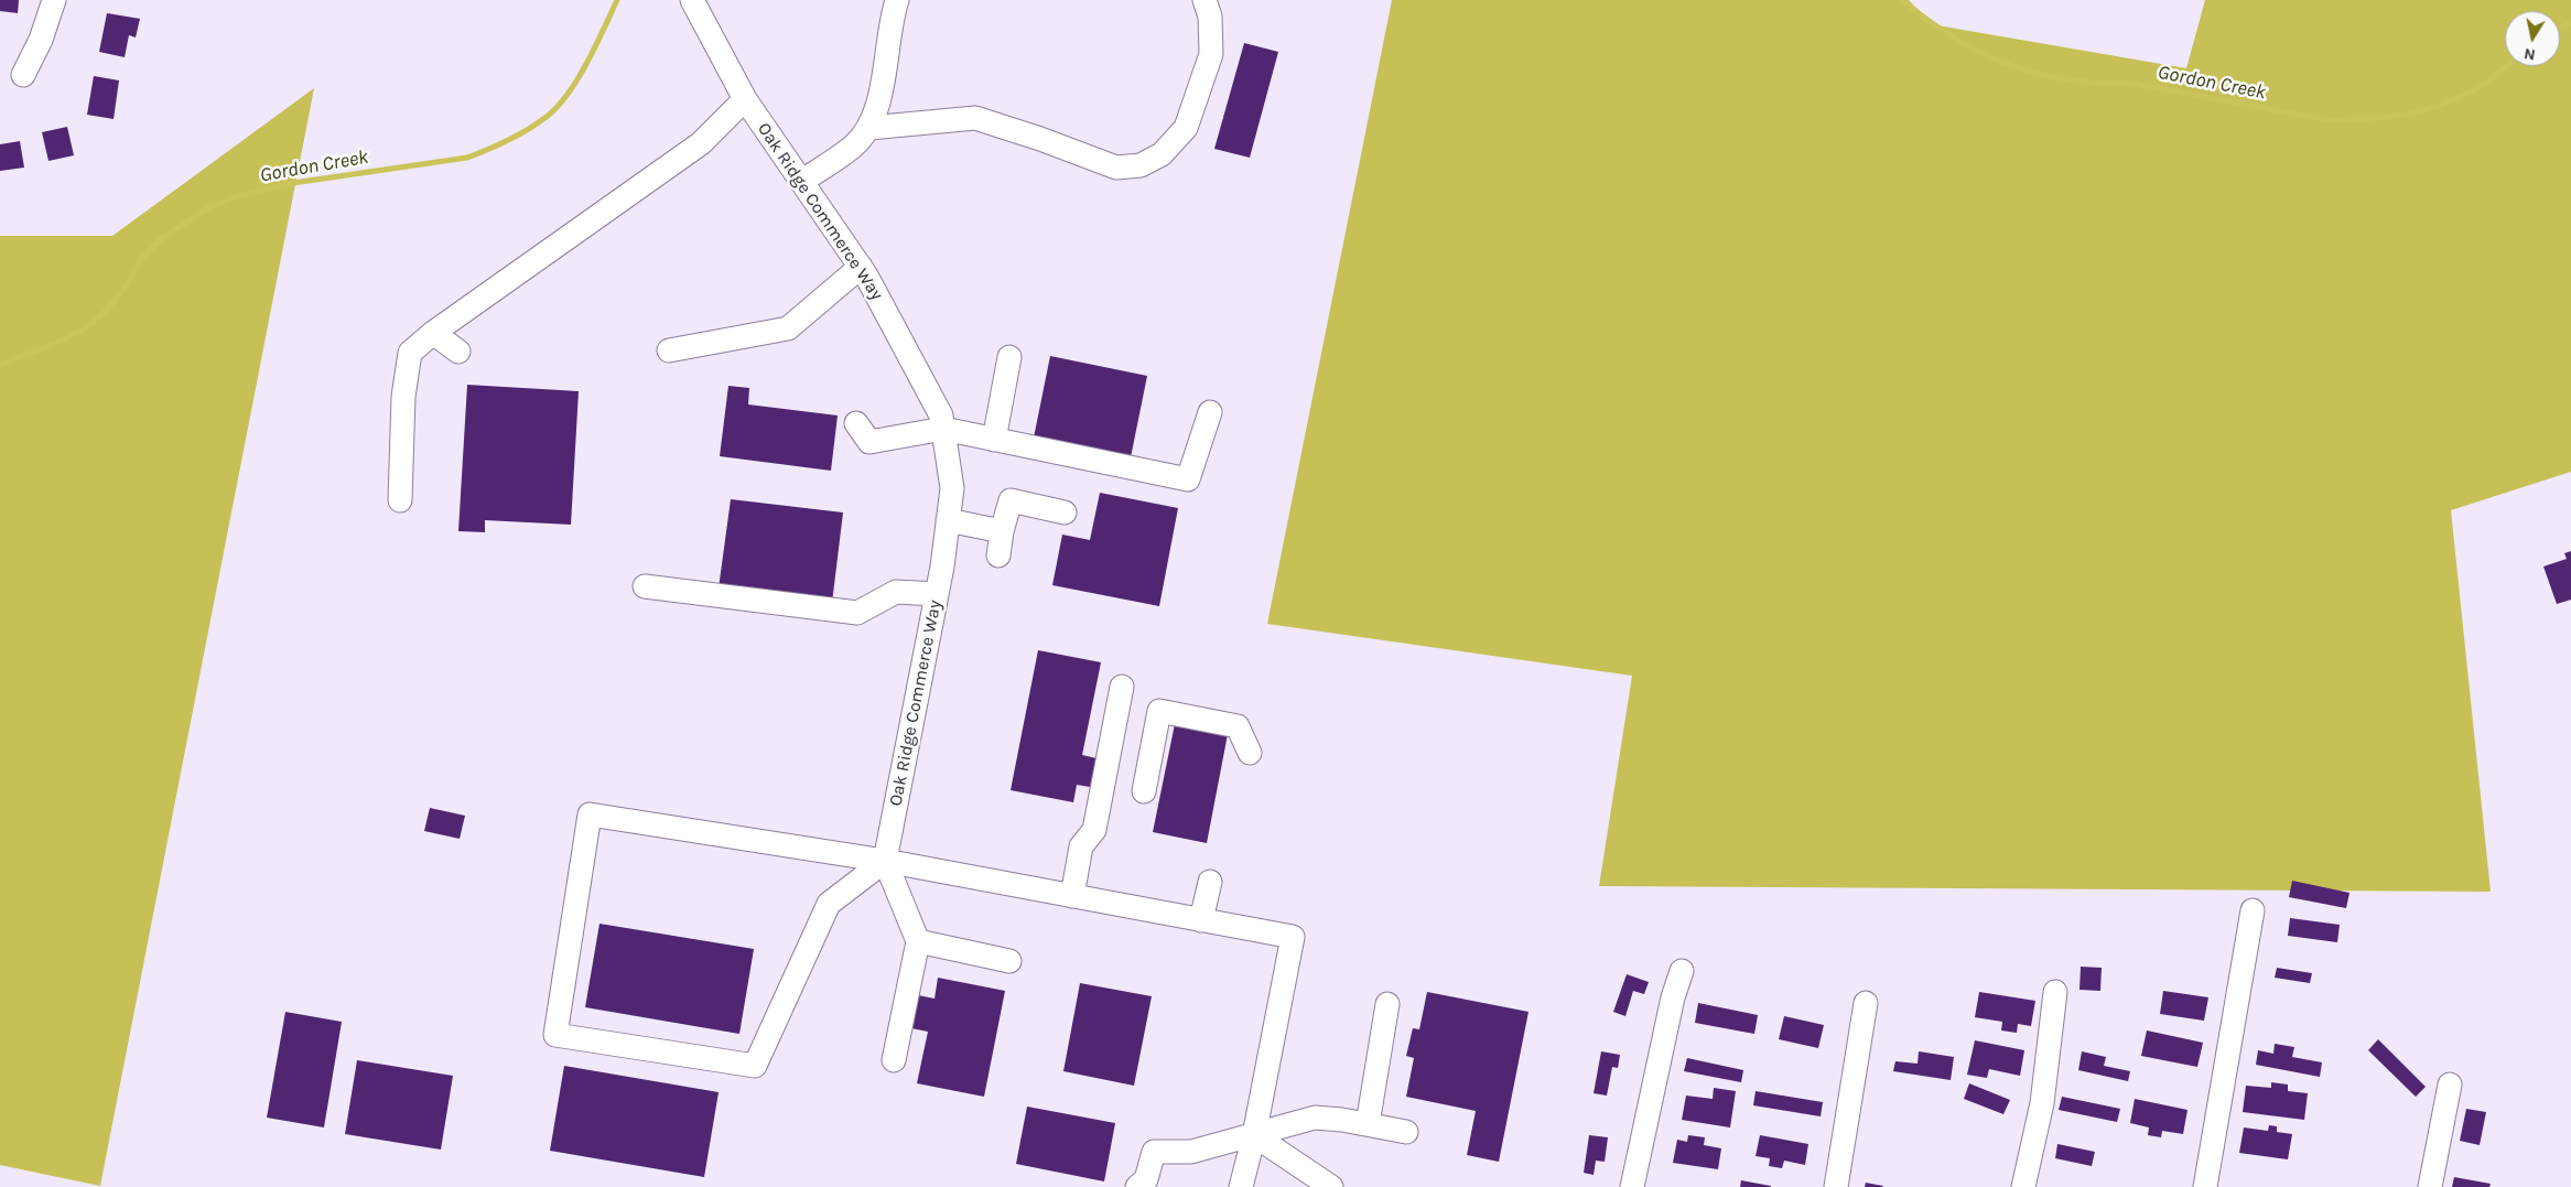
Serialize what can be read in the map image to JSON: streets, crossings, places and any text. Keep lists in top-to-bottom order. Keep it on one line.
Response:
{"streets":{"street":["Oak Ridge Commerce Way"]},"water":["Gordon Creek"],"north":"bottom"}
